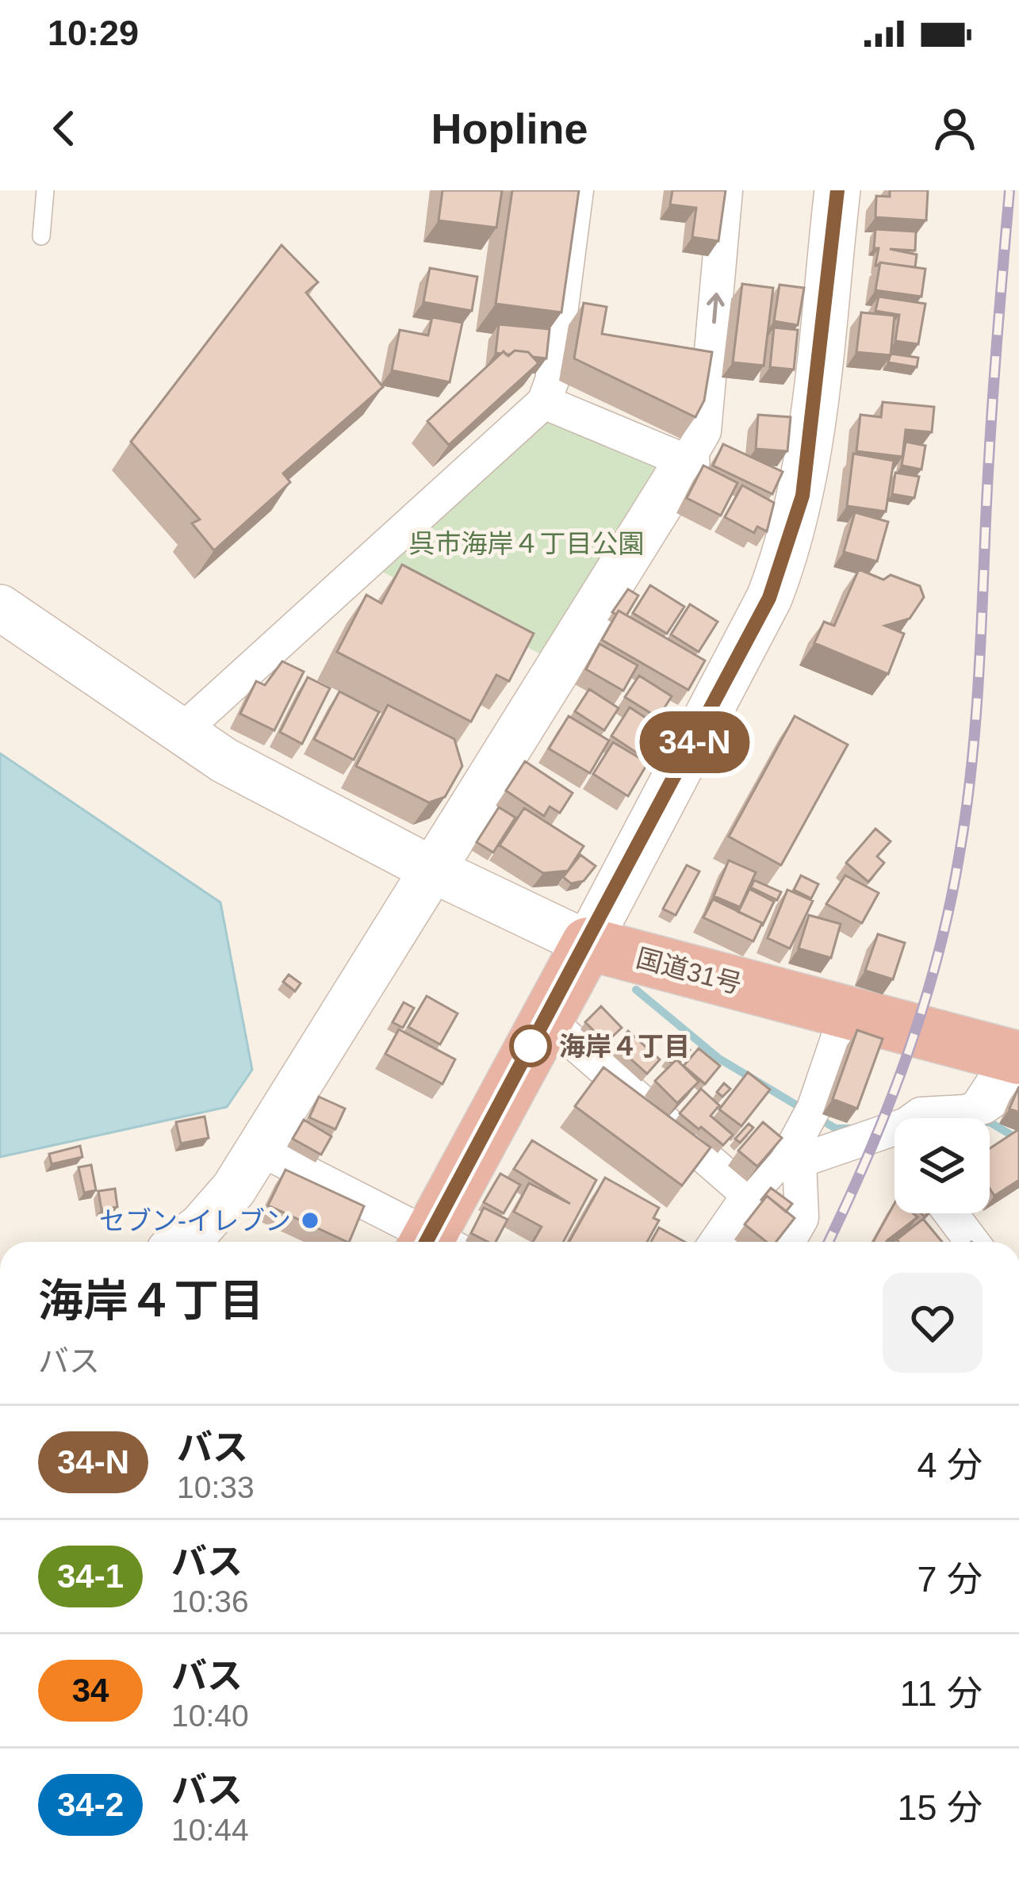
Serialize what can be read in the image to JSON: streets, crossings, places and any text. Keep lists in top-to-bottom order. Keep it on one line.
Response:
{"streets":{"highway":["国道31号"]},"parks":["呉市海岸４丁目公園"],"places":["海岸４丁目","セブン-イレブン"],"lines":["bus line 34-N"],"page":{"status":"10:29","header":"Hopline","on_map":"34-N","heading":["海岸４丁目","バス"],"list":[{"mark":"34-N","name":"バス","note":"10:33","value":"4 分"},{"mark":"34-1","name":"バス","note":"10:36","value":"7 分"},{"mark":"34","name":"バス","note":"10:40","value":"11 分"},{"mark":"34-2","name":"バス","note":"10:44","value":"15 分"}]}}
